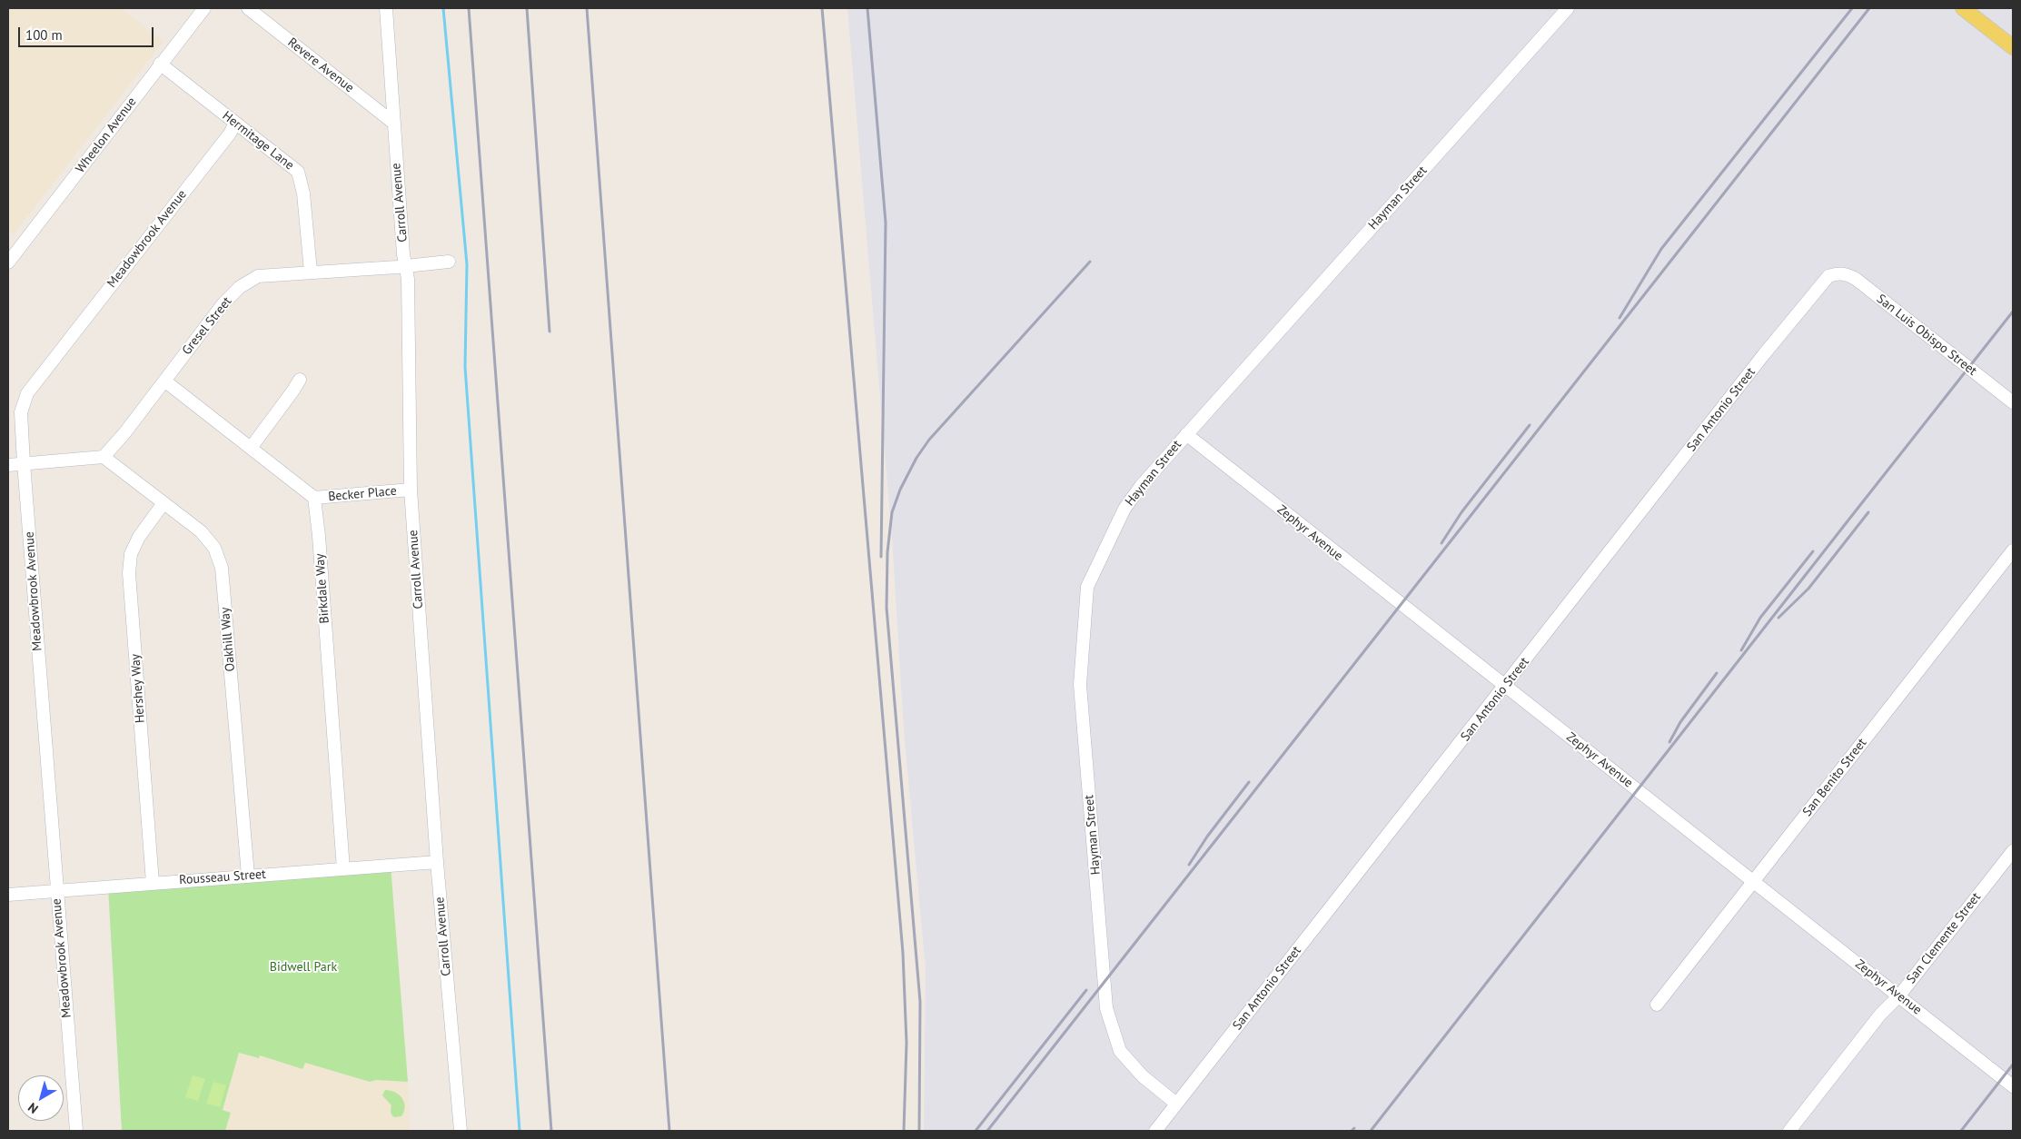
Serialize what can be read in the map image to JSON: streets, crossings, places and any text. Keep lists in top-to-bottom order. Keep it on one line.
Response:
{"streets":{"street":["Revere Avenue","Wheelon Avenue","Hermitage Lane","Hayman Street","Carroll Avenue","Meadowbrook Avenue","Gresel Street","San Luis Obispo Street","San Antonio Street","Becker Place","Zephyr Avenue","Birkdale Way","Oakhill Way","Hershey Way","San Benito Street","Rousseau Street","San Clemente Street"]},"crossings":[["Revere Avenue","Carroll Avenue"],["Wheelon Avenue","Hermitage Lane"],["Hermitage Lane","Meadowbrook Avenue"],["Hermitage Lane","Gresel Street"],["Hayman Street","San Antonio Street"],["Hayman Street","Zephyr Avenue"],["Carroll Avenue","Gresel Street"],["Carroll Avenue","Becker Place"],["Carroll Avenue","Rousseau Street"],["Meadowbrook Avenue","Rousseau Street"],["Gresel Street","Oakhill Way"],["San Luis Obispo Street","San Antonio Street"],["San Antonio Street","Zephyr Avenue"],["Becker Place","Birkdale Way"],["Zephyr Avenue","San Benito Street"],["Zephyr Avenue","San Clemente Street"],["Birkdale Way","Rousseau Street"],["Oakhill Way","Hershey Way"],["Oakhill Way","Rousseau Street"],["Hershey Way","Rousseau Street"]],"parks":["Bidwell Park"],"scale_bar":"100 m","north":"bottom left"}
